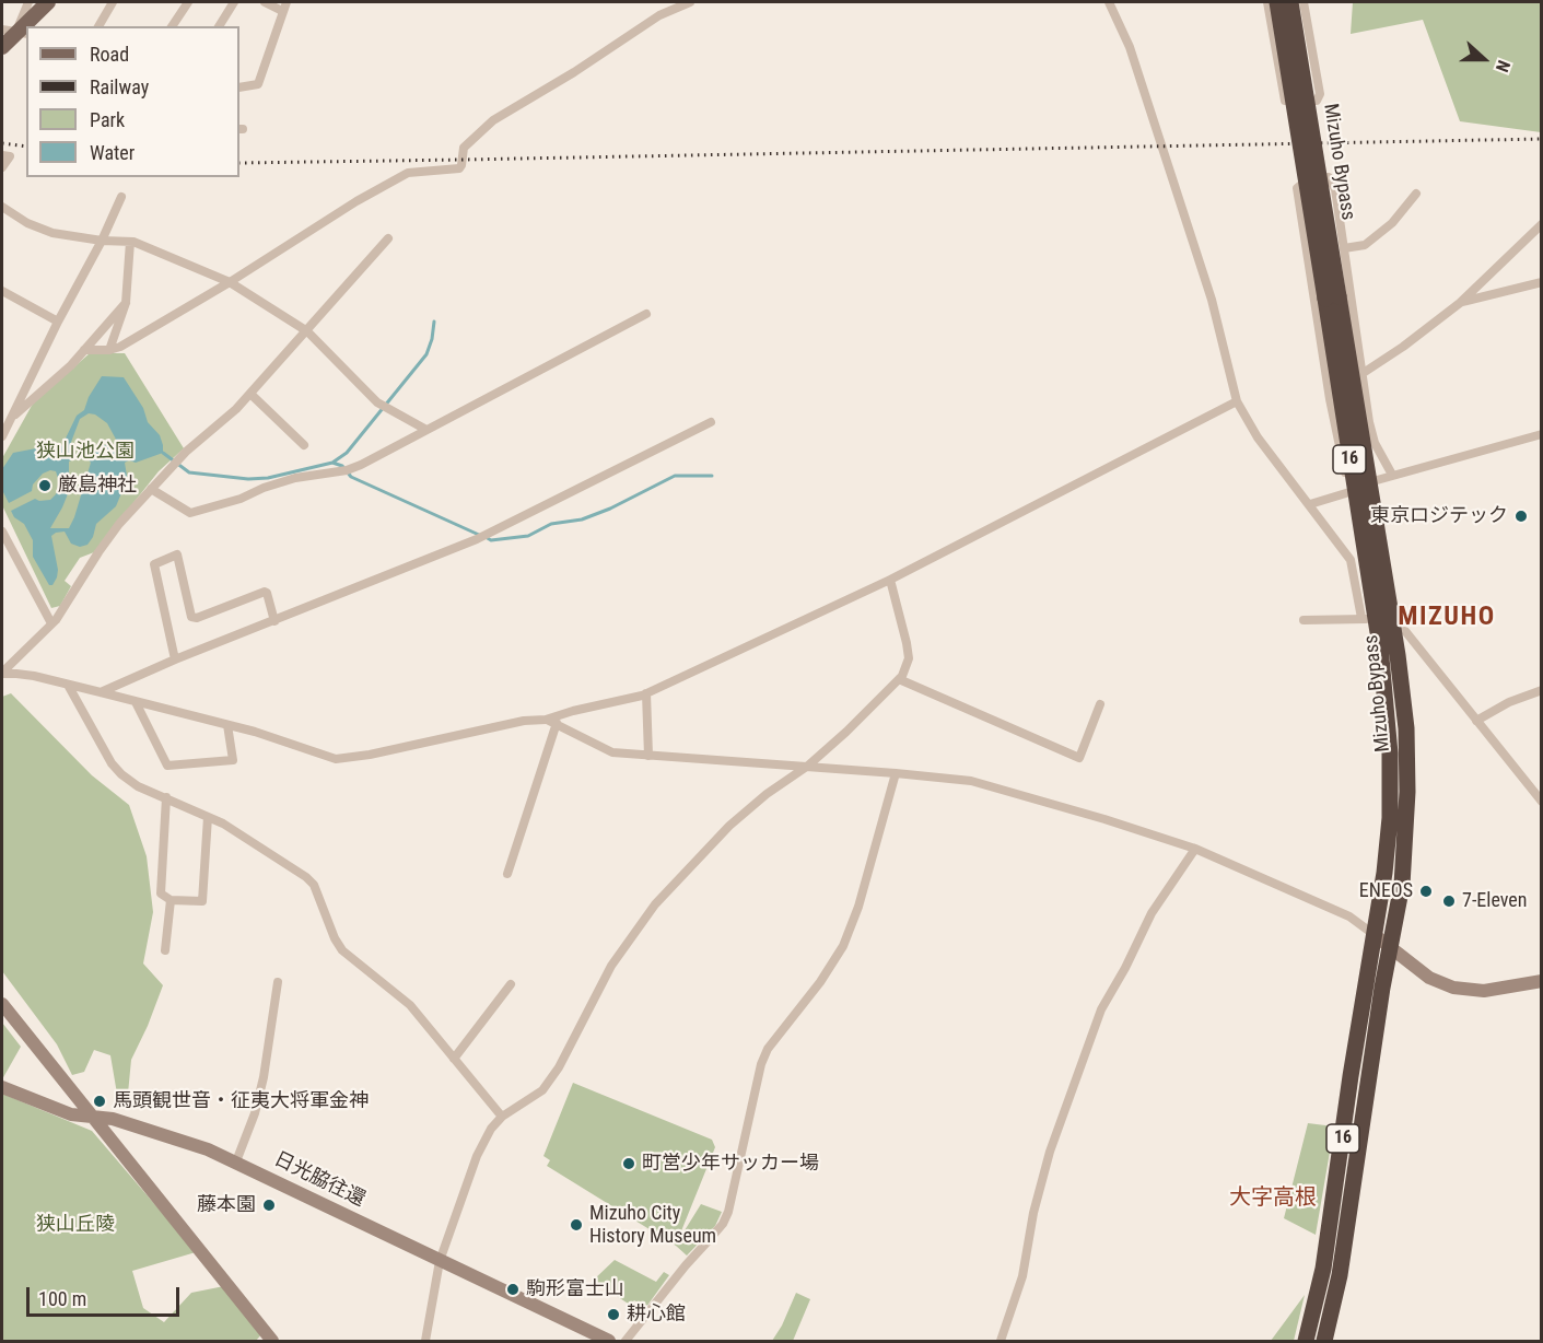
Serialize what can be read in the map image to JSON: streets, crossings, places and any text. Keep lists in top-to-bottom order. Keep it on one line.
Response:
{"streets":{"highway":["Mizuho Bypass","16"],"street":["日光脇往還"]},"districts":["MIZUHO","大字高根"],"parks":["狭山池公園","狭山丘陵"],"places":["厳島神社","東京ロジテック","ENEOS","7-Eleven","馬頭観世音・征夷大将軍金神","町営少年サッカー場","藤本園","Mizuho City History Museum","駒形富士山","耕心館"],"legend":["Road","Railway","Park","Water"],"scale_bar":"100 m","north":"right"}
